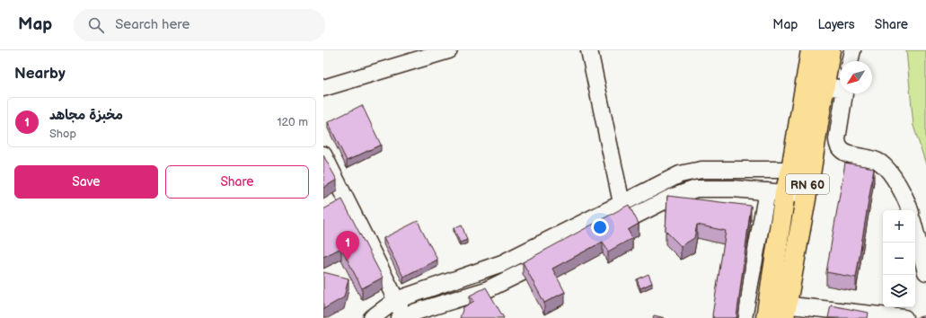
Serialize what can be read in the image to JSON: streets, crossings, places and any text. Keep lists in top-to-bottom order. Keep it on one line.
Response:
{"streets":{"main road":["RN 60"]},"north":"bottom left","page":{"header":"Map","search":"Search here","nav":["Map","Layers","Share"],"heading":"Nearby","list":[{"mark":"1","name":"مخبزة مجاهد","note":"Shop","value":"120 m"}],"buttons":["Save","Share"],"map_buttons":["+","−"],"pins":"1"}}
